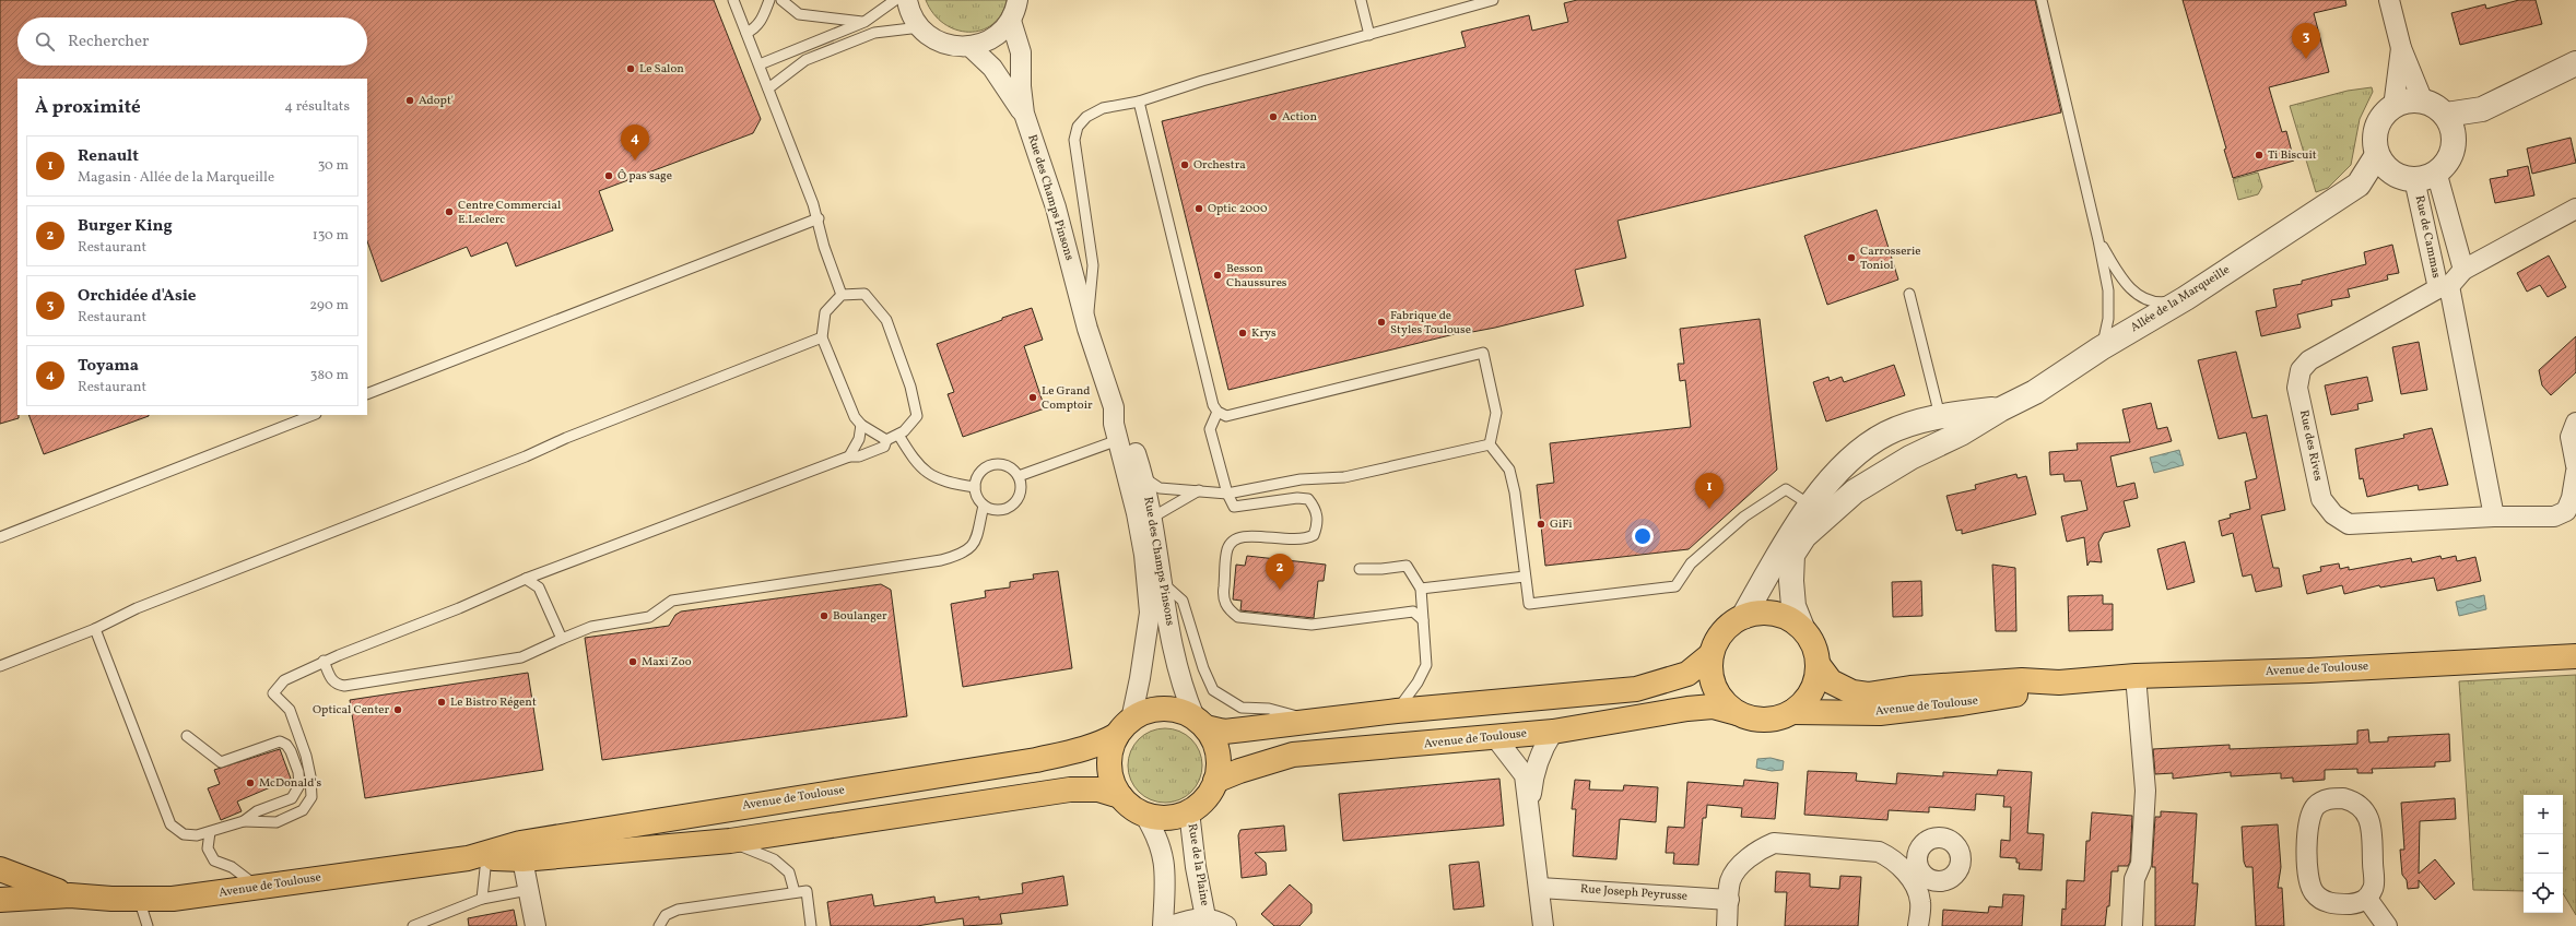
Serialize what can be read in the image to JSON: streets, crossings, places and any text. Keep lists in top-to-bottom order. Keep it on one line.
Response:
{"streets":{"main road":["Avenue de Toulouse"],"street":["Rue des Champs Pinsons","Rue de Cammas","Allée de la Marqueille","Rue des Rives","Rue de la Plaine","Rue Joseph Peyrusse"]},"crossings":[["Rue des Champs Pinsons","Avenue de Toulouse"],["Rue des Champs Pinsons","Rue de la Plaine"],["Rue de Cammas","Allée de la Marqueille"],["Rue de Cammas","Rue des Rives"],["Allée de la Marqueille","Avenue de Toulouse"],["Avenue de Toulouse","Rue de la Plaine"]],"places":["Le Salon","Adopt'","Action","Ti Biscuit","Orchestra","Ô pas sage","Optic 2000","Centre Commercial E.Leclerc","Carrosserie Toniol","Besson Chaussures","Fabrique de Styles Toulouse","Krys","Le Grand Comptoir","GiFi","Boulanger","Maxi Zoo","Le Bistro Régent","Optical Center","McDonald's"],"page":{"search":"Rechercher","pins":["3","4","1","2"],"heading":["À proximité","4 résultats"],"list":[{"mark":"1","name":"Renault","note":"Magasin · Allée de la Marqueille","value":"30 m"},{"mark":"2","name":"Burger King","note":"Restaurant","value":"130 m"},{"mark":"3","name":"Orchidée d'Asie","note":"Restaurant","value":"290 m"},{"mark":"4","name":"Toyama","note":"Restaurant","value":"380 m"}],"map_buttons":["+","−"]}}
